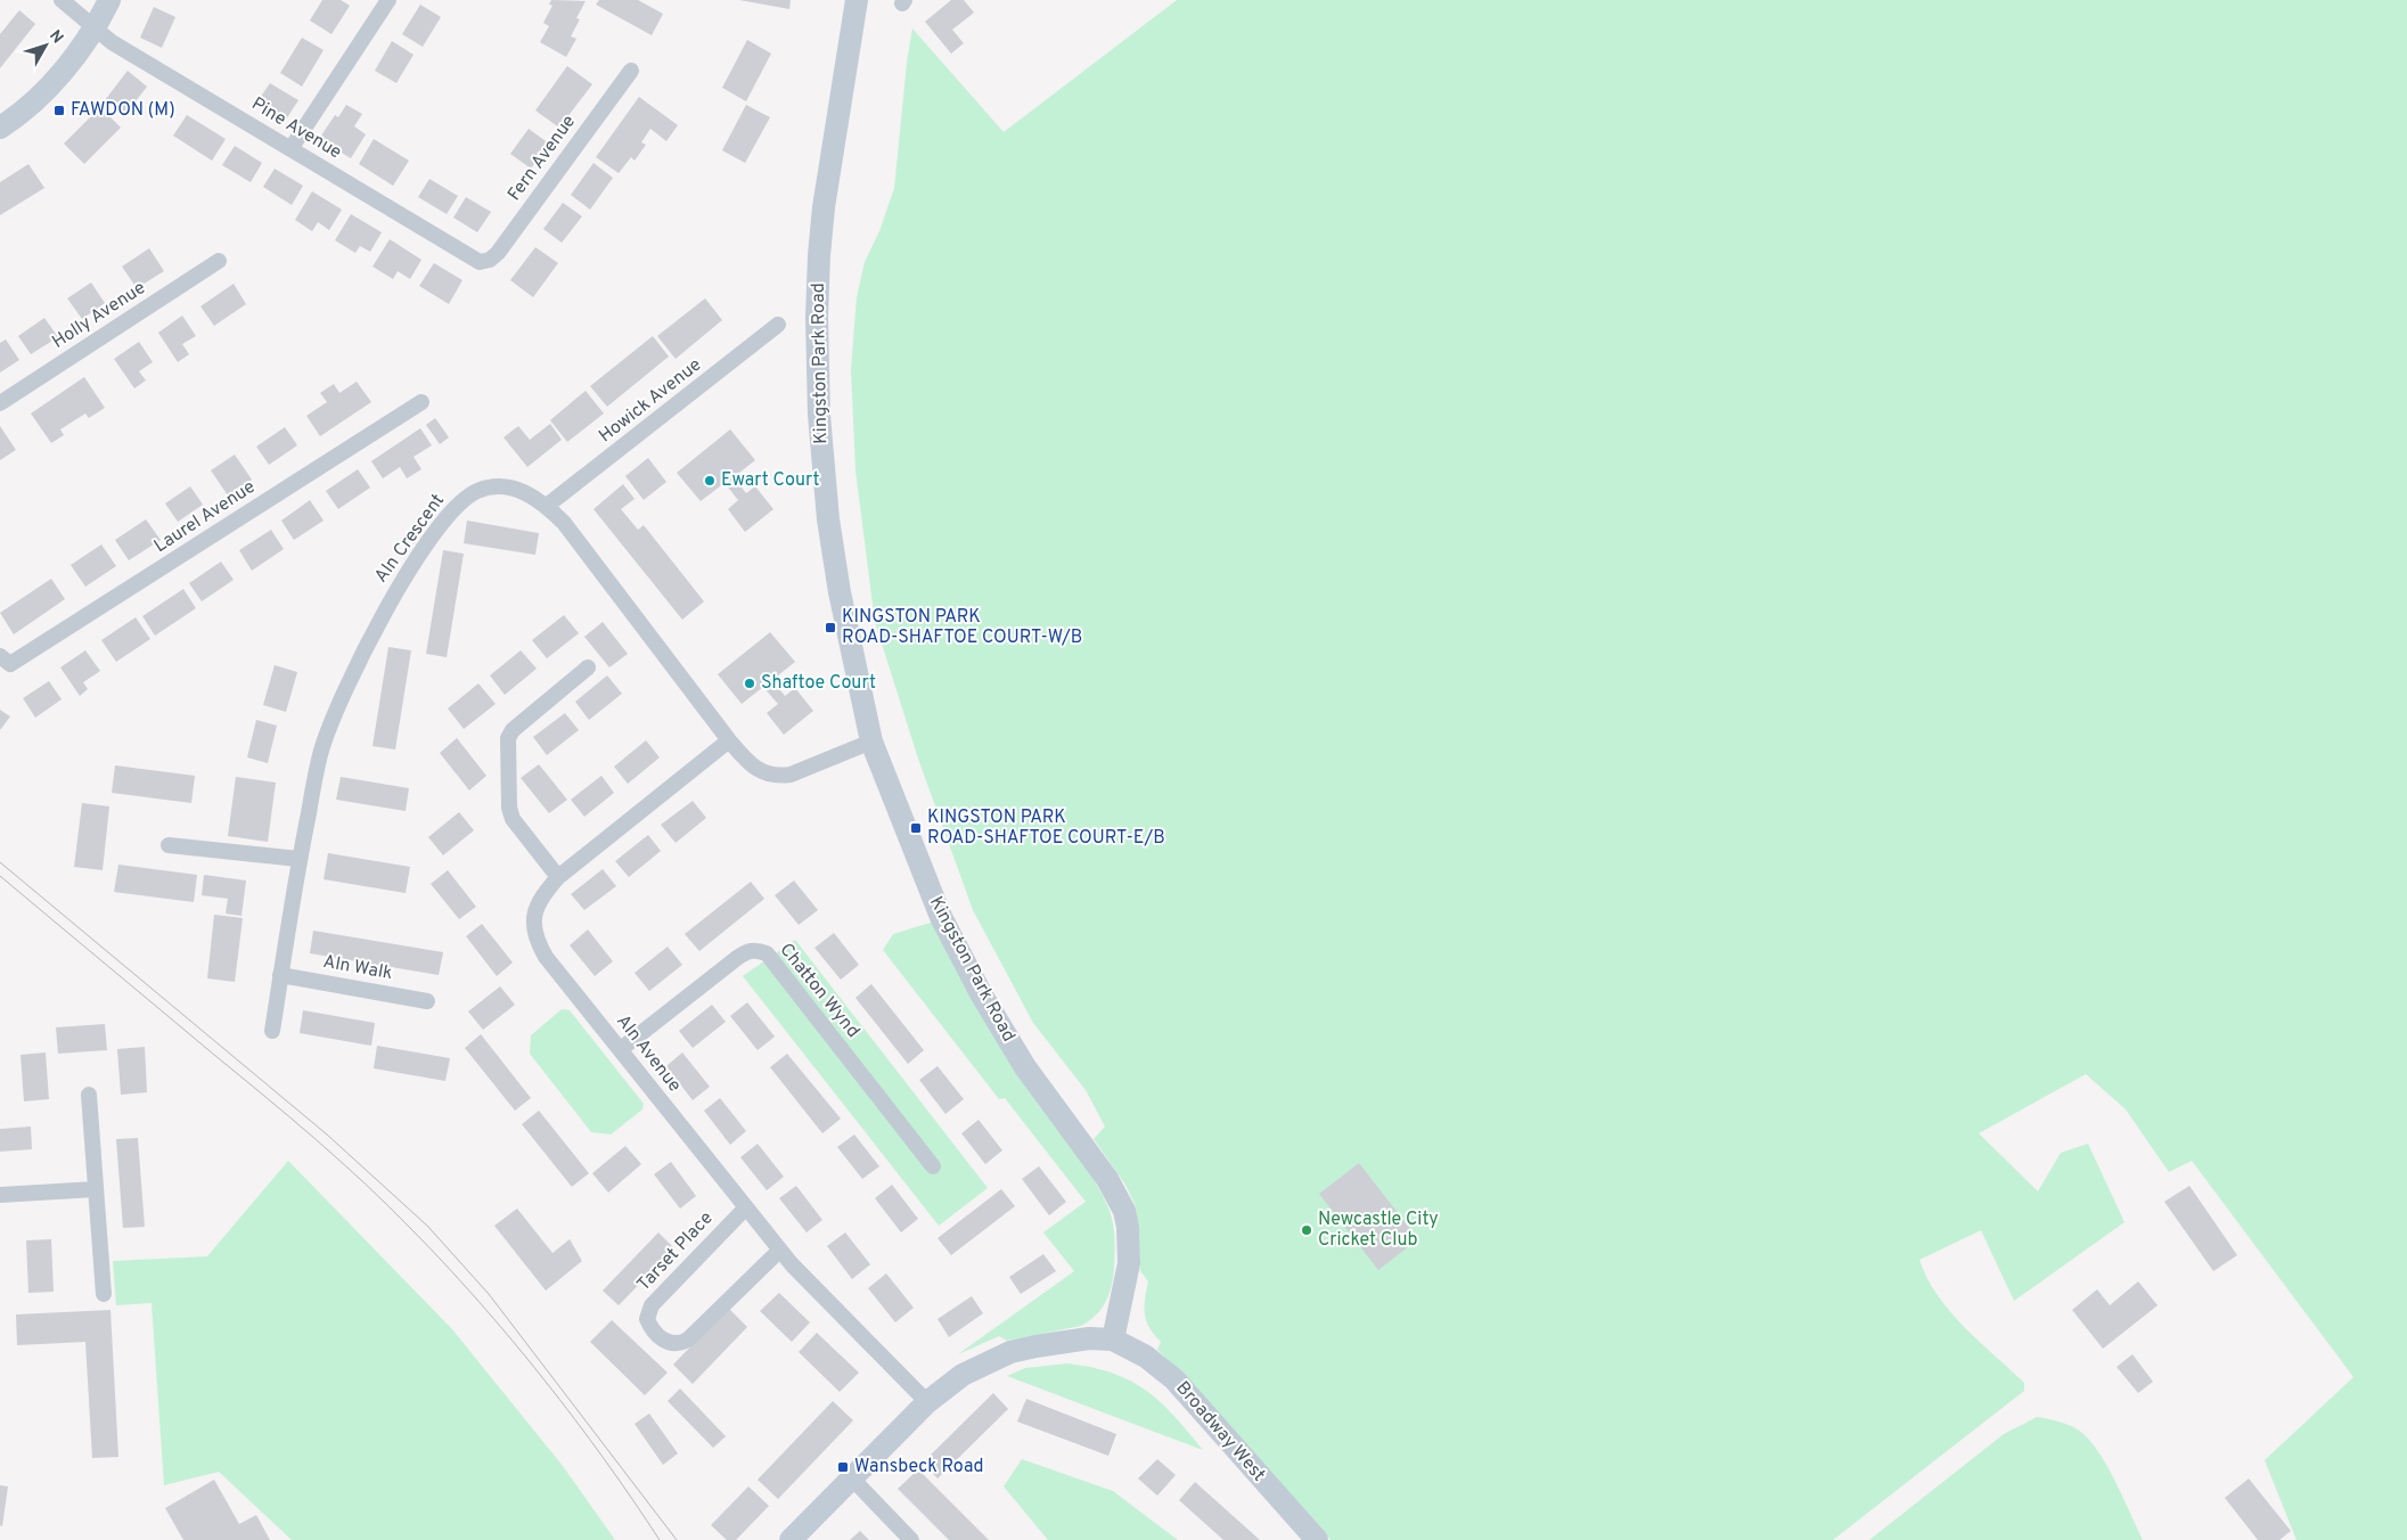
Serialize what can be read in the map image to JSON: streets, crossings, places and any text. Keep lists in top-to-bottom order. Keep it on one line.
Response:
{"streets":{"street":["Pine Avenue","Fern Avenue","Holly Avenue","Kingston Park Road","Howick Avenue","Laurel Avenue","Aln Crescent","Aln Walk","Chatton Wynd","Aln Avenue","Tarset Place","Broadway West"]},"crossings":[["Pine Avenue","Fern Avenue"],["Kingston Park Road","Aln Crescent"],["Kingston Park Road","Broadway West"],["Howick Avenue","Aln Crescent"],["Aln Crescent","Aln Walk"],["Aln Crescent","Aln Avenue"],["Chatton Wynd","Aln Avenue"],["Aln Avenue","Tarset Place"]],"places":{"transit":["FAWDON (M)","KINGSTON PARK ROAD-SHAFTOE COURT-W/B","KINGSTON PARK ROAD-SHAFTOE COURT-E/B","Wansbeck Road"],"other":["Ewart Court","Shaftoe Court","Newcastle City Cricket Club"]},"north":"top right"}
